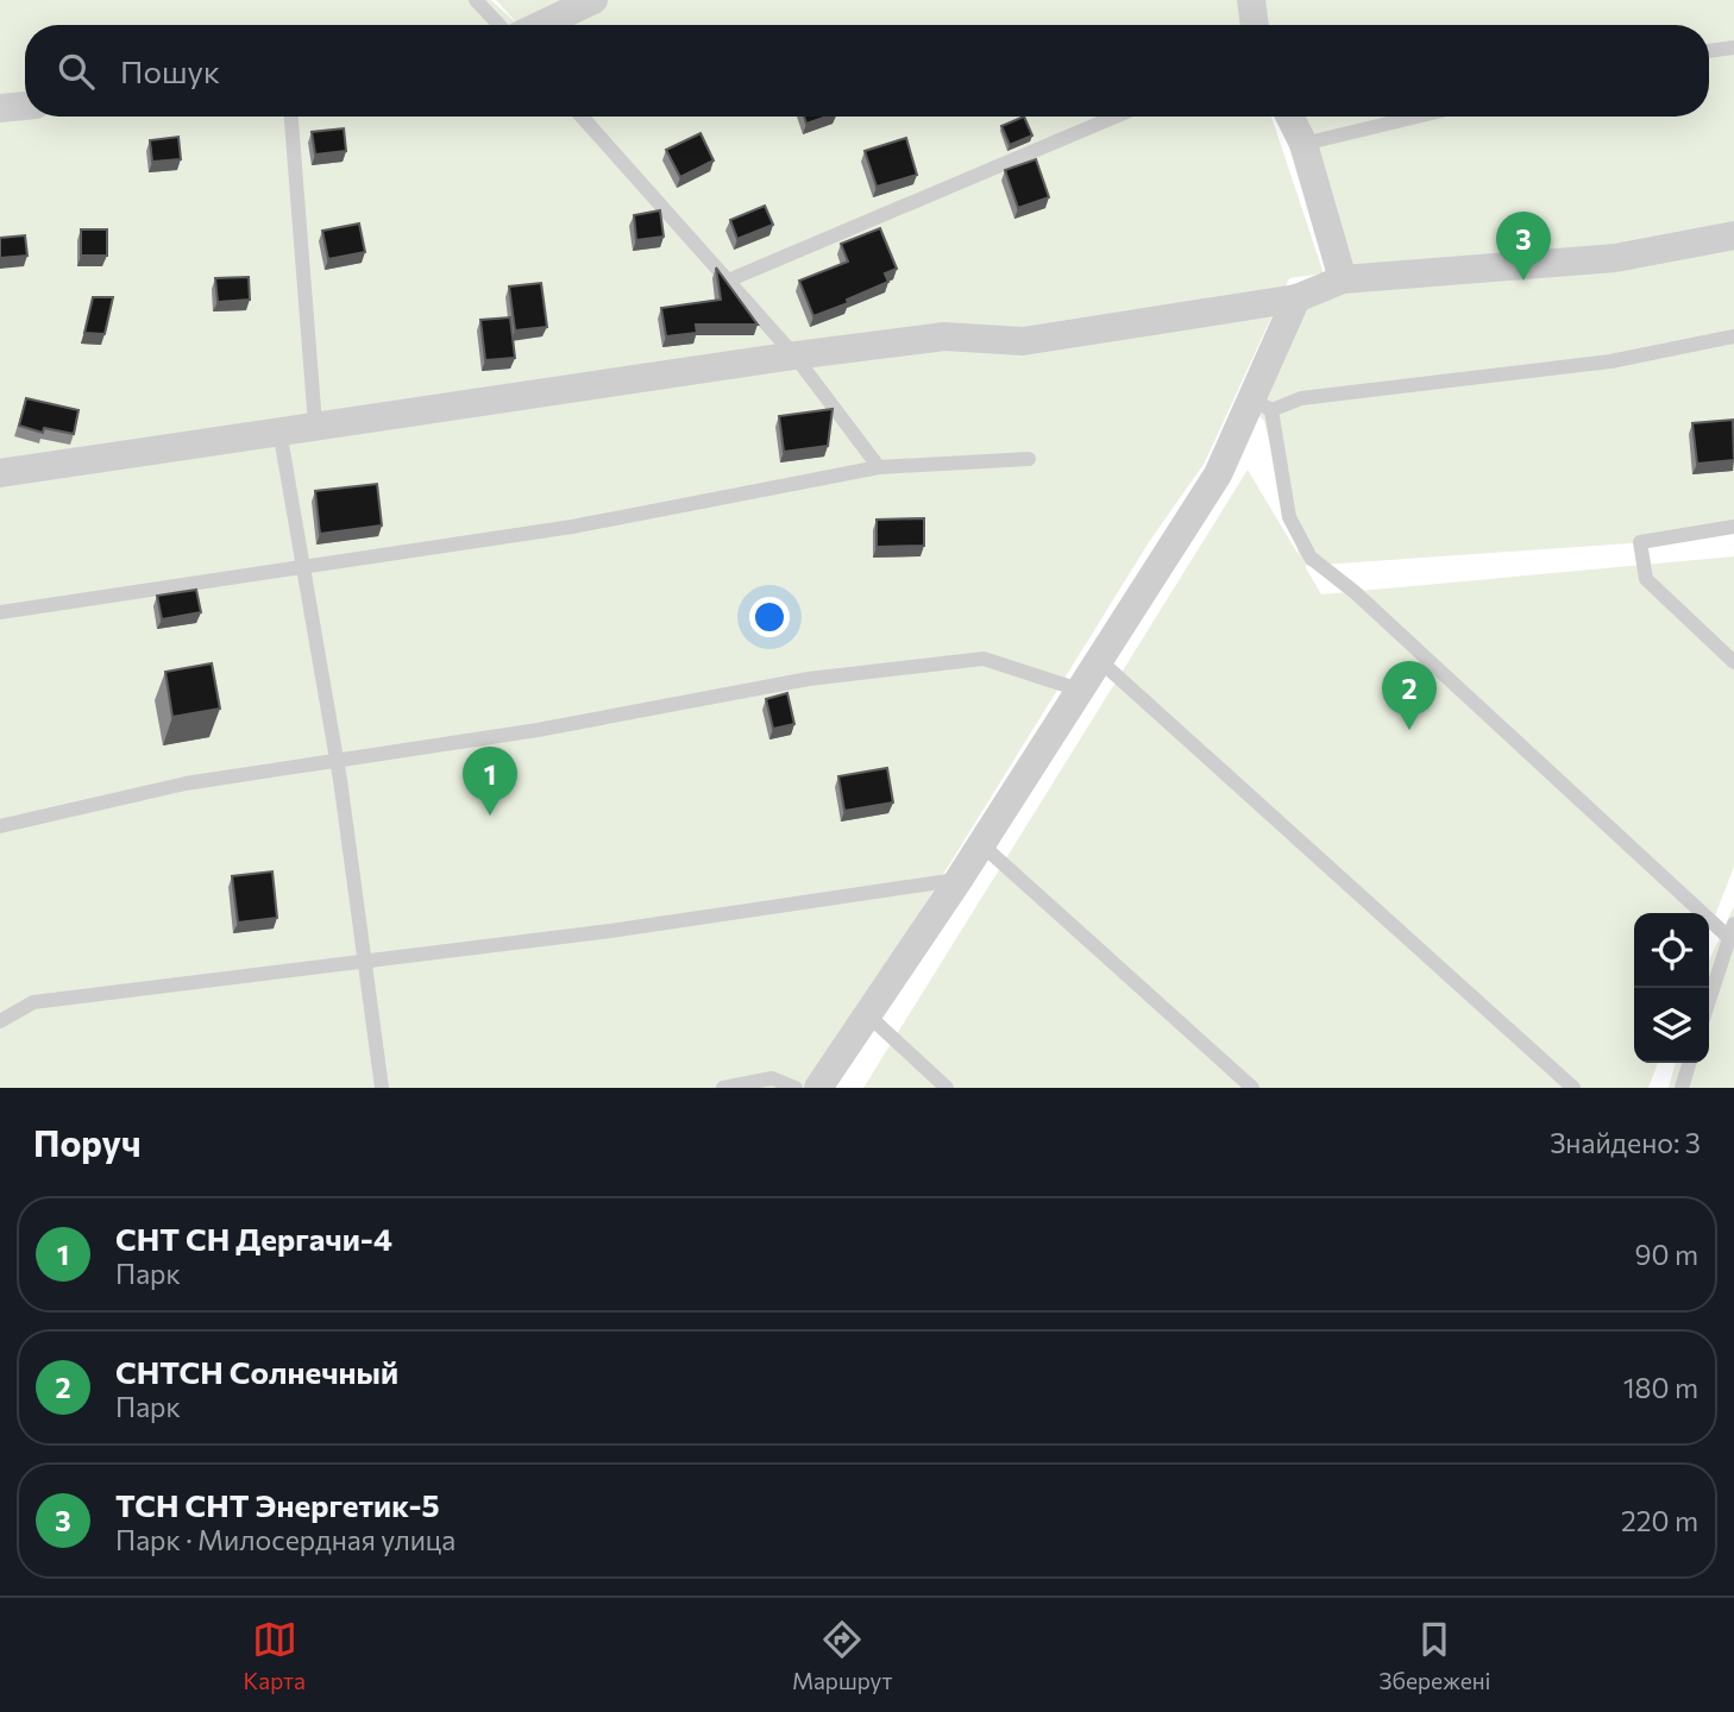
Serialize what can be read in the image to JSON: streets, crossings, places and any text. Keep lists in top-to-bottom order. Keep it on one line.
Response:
{"page":{"search":"Пошук","pins":["3","2","1"],"heading":["Поруч","Знайдено: 3"],"list":[{"mark":"1","name":"СНТ СН Дергачи-4","note":"Парк","value":"90 m"},{"mark":"2","name":"СНТСН Солнечный","note":"Парк","value":"180 m"},{"mark":"3","name":"ТСН СНТ Энергетик-5","note":"Парк · Милосердная улица","value":"220 m"}],"nav":["Карта","Маршрут","Збережені"]}}
